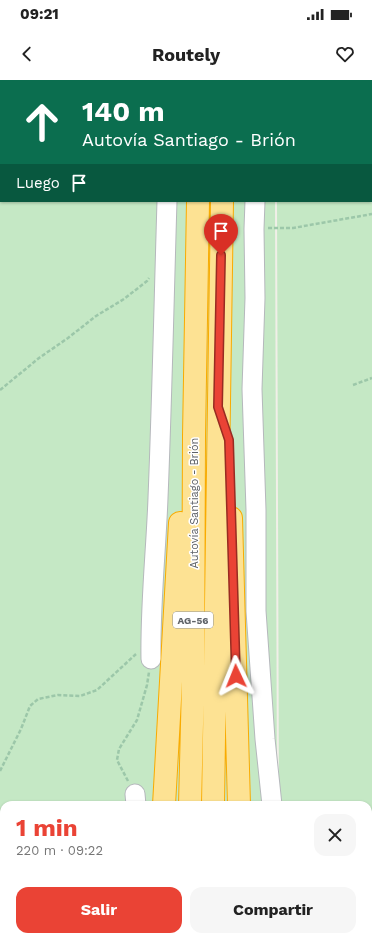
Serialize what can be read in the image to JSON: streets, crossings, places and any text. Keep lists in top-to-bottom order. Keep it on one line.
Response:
{"streets":{"highway":["Autovía Santiago - Brión","AG-56"]},"page":{"status":"09:21","header":"Routely","turn":["140 m","Autovía Santiago - Brión"],"then":"Luego","heading":["1 min","220 m · 09:22"],"buttons":["Salir","Compartir"]}}
